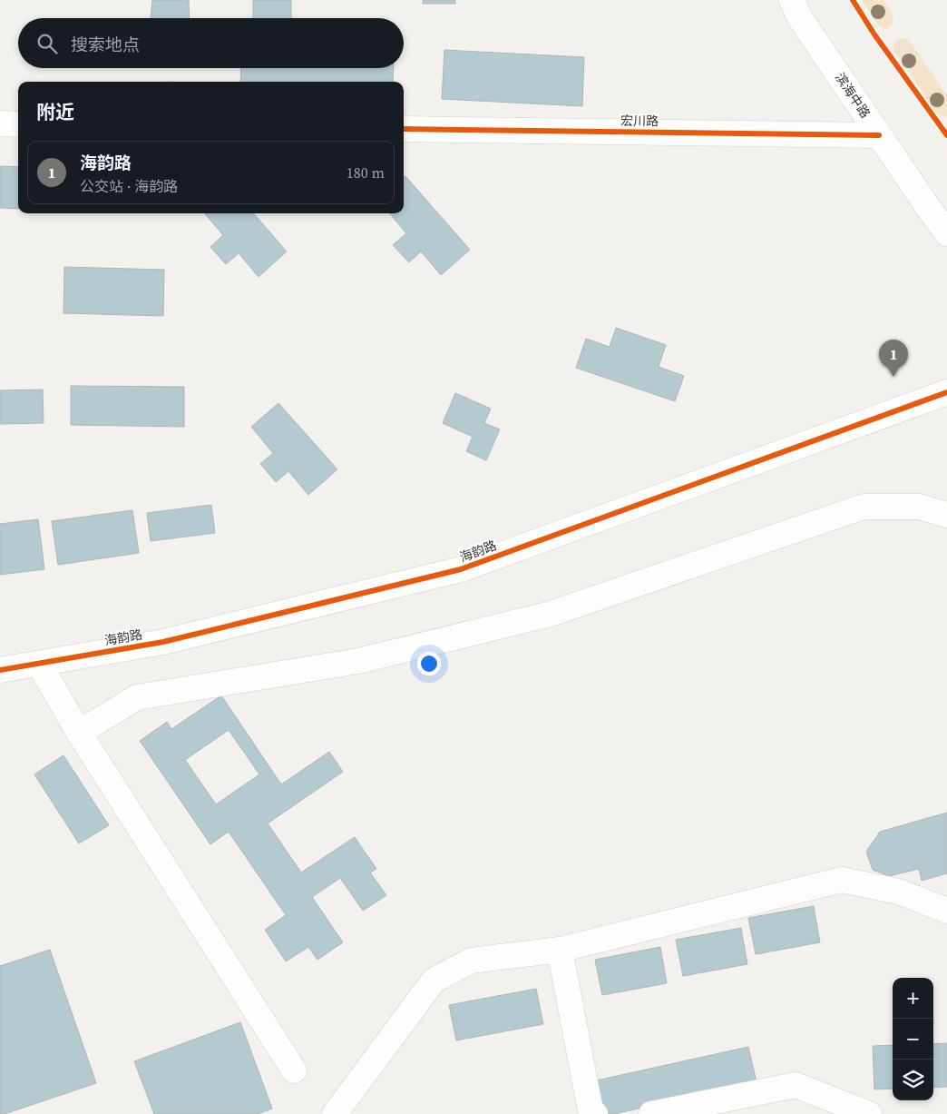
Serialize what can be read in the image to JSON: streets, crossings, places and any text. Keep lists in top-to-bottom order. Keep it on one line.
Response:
{"streets":{"street":["滨海中路","宏川路","海韵路"]},"crossings":[["滨海中路","宏川路"]],"page":{"search":"搜索地点","heading":"附近","list":[{"mark":"1","name":"海韵路","note":"公交站 · 海韵路","value":"180 m"}],"pins":"1","map_buttons":["+","−"]}}
